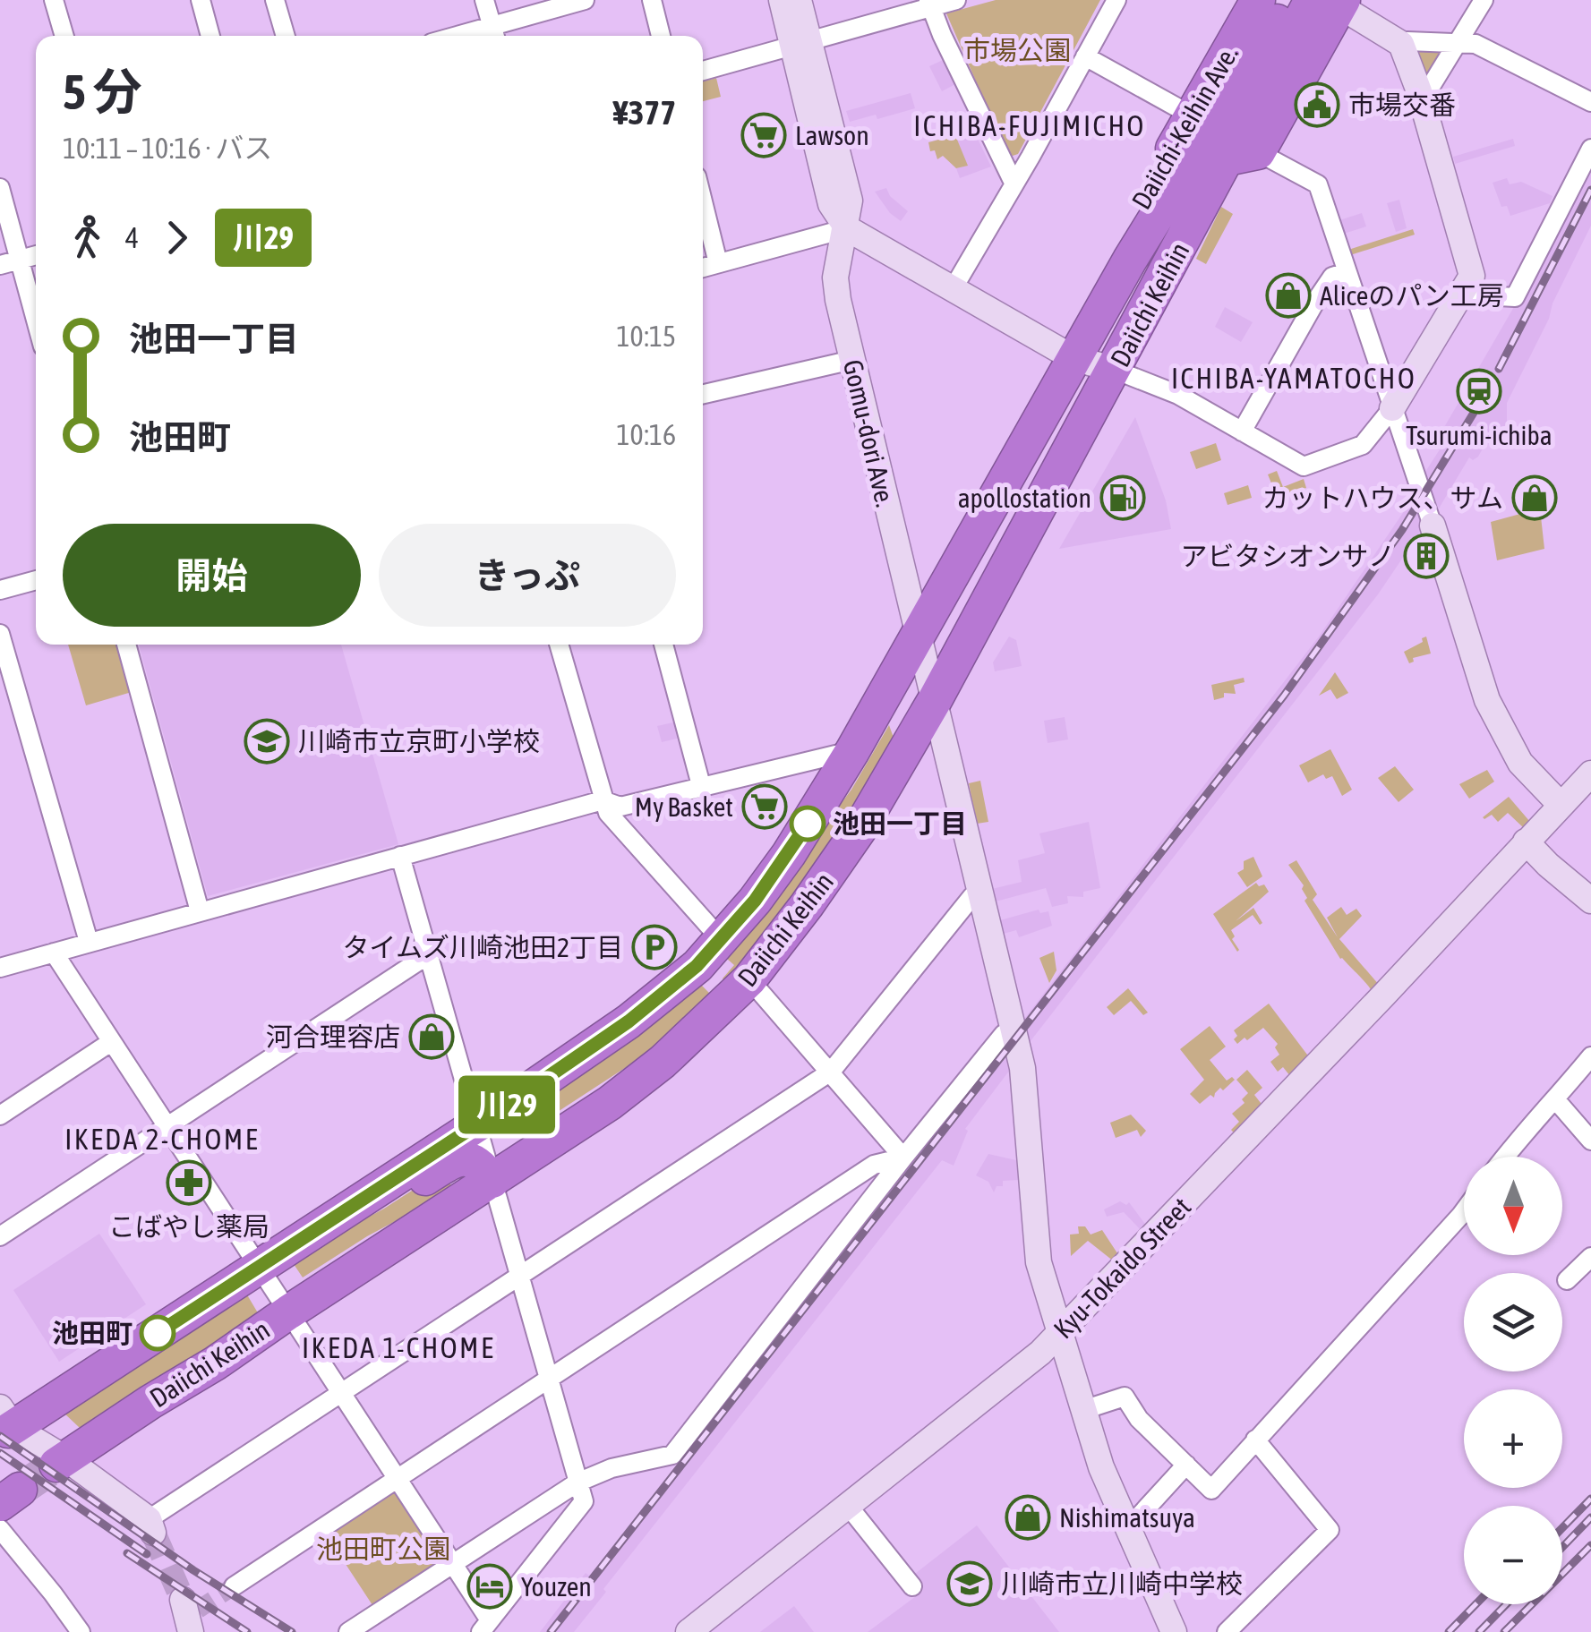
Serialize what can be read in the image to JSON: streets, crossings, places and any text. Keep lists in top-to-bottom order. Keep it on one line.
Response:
{"streets":{"highway":["Daiichi-Keihin Ave.","Daiichi Keihin"],"street":["Gomu-dori Ave.","Kyu-Tokaido Street"]},"crossings":[["Daiichi-Keihin Ave.","Daiichi Keihin"],["Daiichi Keihin","Gomu-dori Ave."],["Gomu-dori Ave.","Kyu-Tokaido Street"]],"districts":["ICHIBA-FUJIMICHO","ICHIBA-YAMATOCHO","IKEDA 2-CHOME","IKEDA 1-CHOME"],"parks":["市場公園","池田町公園"],"places":{"public building":["市場交番"],"supermarket":["Lawson","My Basket"],"shop":["Aliceのパン工房","カットハウス、サム","河合理容店","Nishimatsuya"],"station":["Tsurumi-ichiba"],"fuel station":["apollostation"],"building":["アビタシオンサノ"],"school or university":["川崎市立京町小学校","川崎市立川崎中学校"],"other":["池田一丁目","池田町"],"parking":["タイムズ川崎池田2丁目"],"pharmacy":["こばやし薬局"],"hotel":["Youzen"]},"lines":["bus line 川29"],"north":"bottom","page":{"on_map":"川29","heading":["5 分","10:11 – 10:16 · バス","¥377"],"legs":["4","川29"],"list":[{"name":"池田一丁目","value":"10:15"},{"name":"池田町","value":"10:16"}],"buttons":["開始","きっぷ"],"map_buttons":["+","−"]}}
